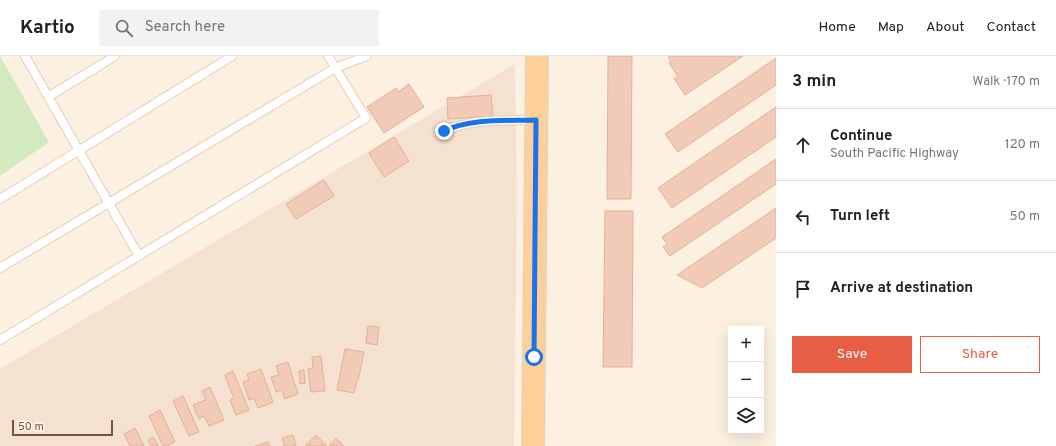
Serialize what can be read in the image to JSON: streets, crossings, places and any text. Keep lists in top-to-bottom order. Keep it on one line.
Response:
{"scale_bar":"50 m","page":{"header":"Kartio","search":"Search here","nav":["Home","Map","About","Contact"],"heading":["3 min","Walk · 170 m"],"list":[["Continue","South Pacific Highway","120 m"],["Turn left","50 m"],"Arrive at destination"],"buttons":["Save","Share"],"map_buttons":["+","−"],"scale":"50 m"}}
